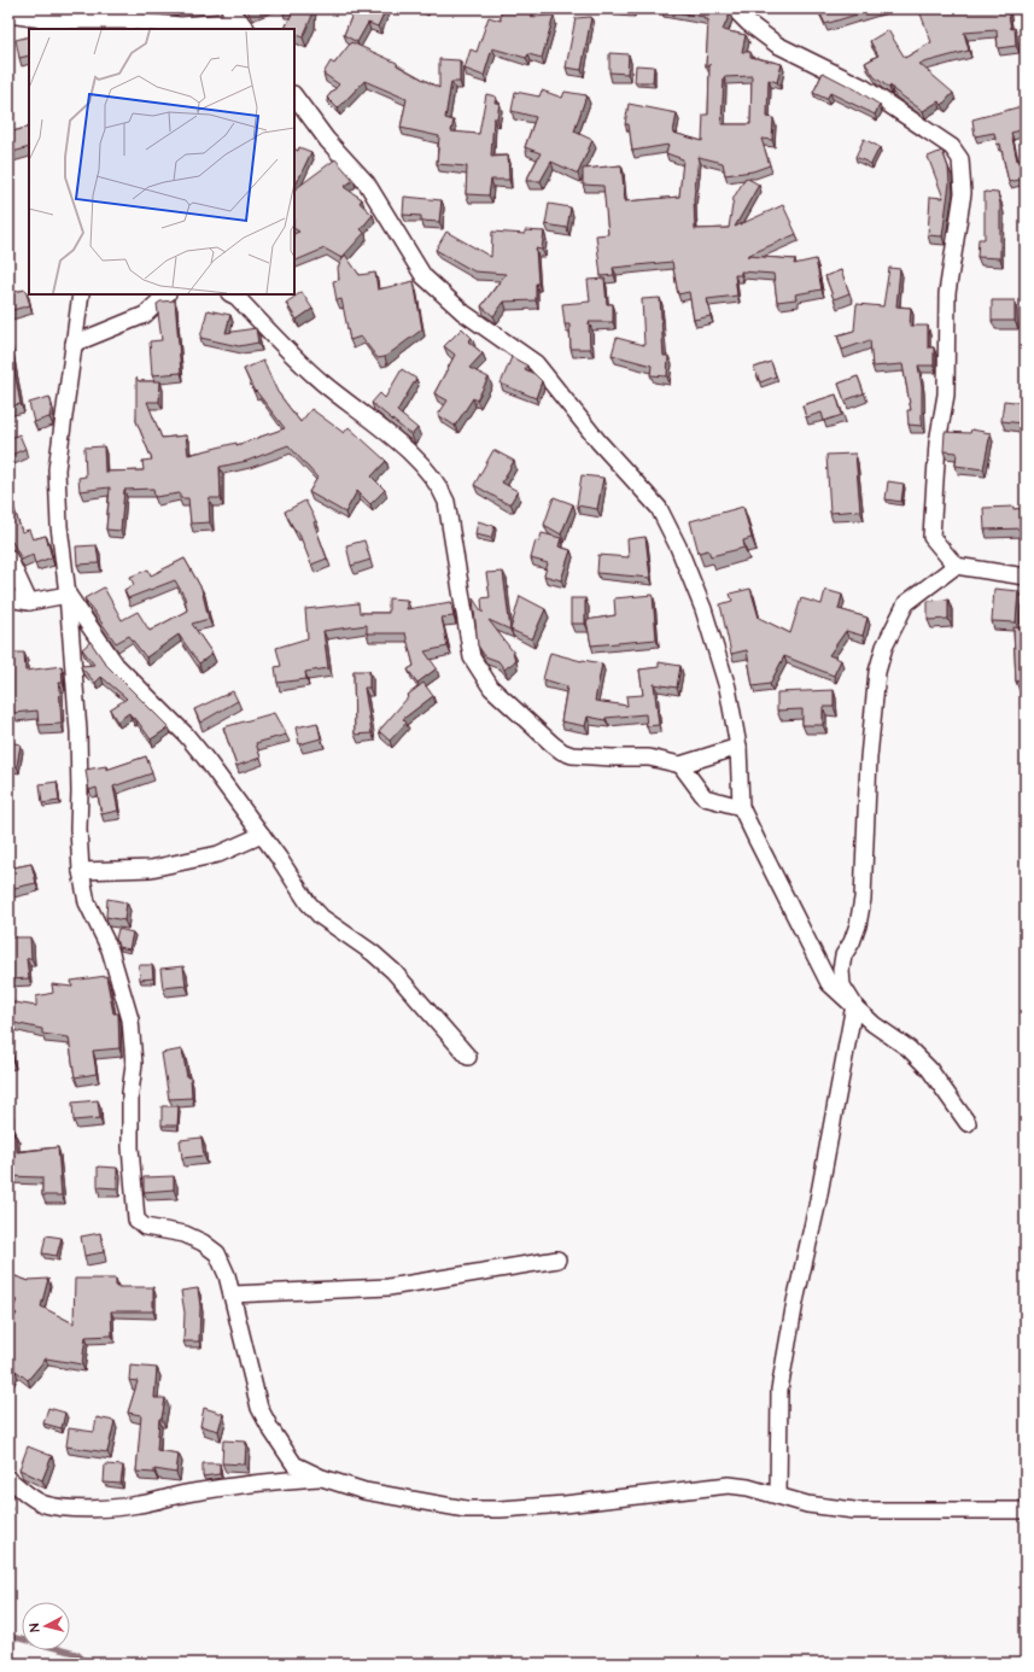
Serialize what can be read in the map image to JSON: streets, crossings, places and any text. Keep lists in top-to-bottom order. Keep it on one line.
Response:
{"north":"left"}
